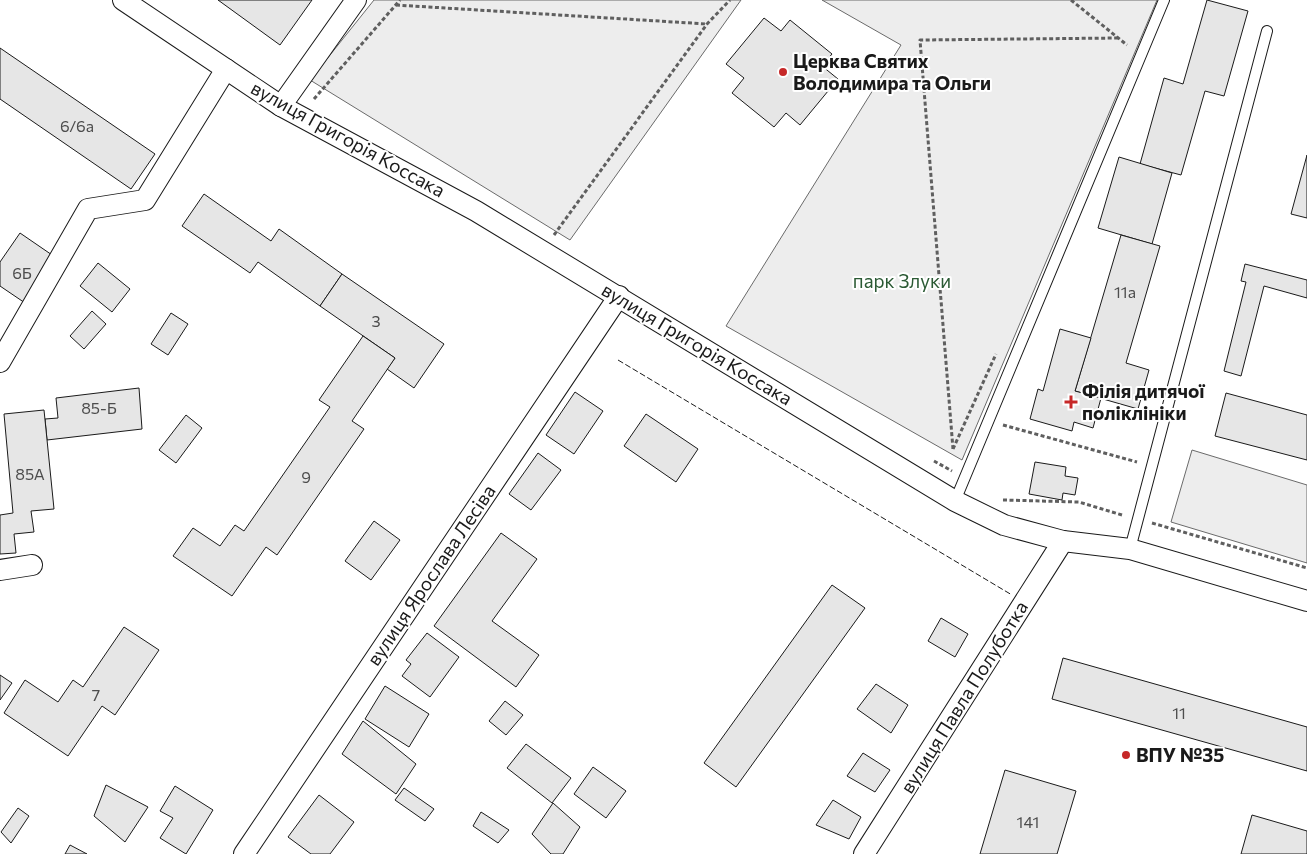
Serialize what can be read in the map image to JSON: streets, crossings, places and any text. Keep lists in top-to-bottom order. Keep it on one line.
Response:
{"streets":{"street":["вулиця Григорія Коссака","вулиця Ярослава Лесіва","вулиця Павла Полуботка"]},"crossings":[["вулиця Григорія Коссака","вулиця Ярослава Лесіва"],["вулиця Григорія Коссака","вулиця Павла Полуботка"]],"parks":["парк Злуки"],"places":{"other":["Церква Святих Володимира та Ольги","ВПУ №35"],"health":["Філія дитячої поліклініки"]},"house_numbers":["6/6а","6Б","11а","3","85-Б","85А","9","7","11","141"]}
